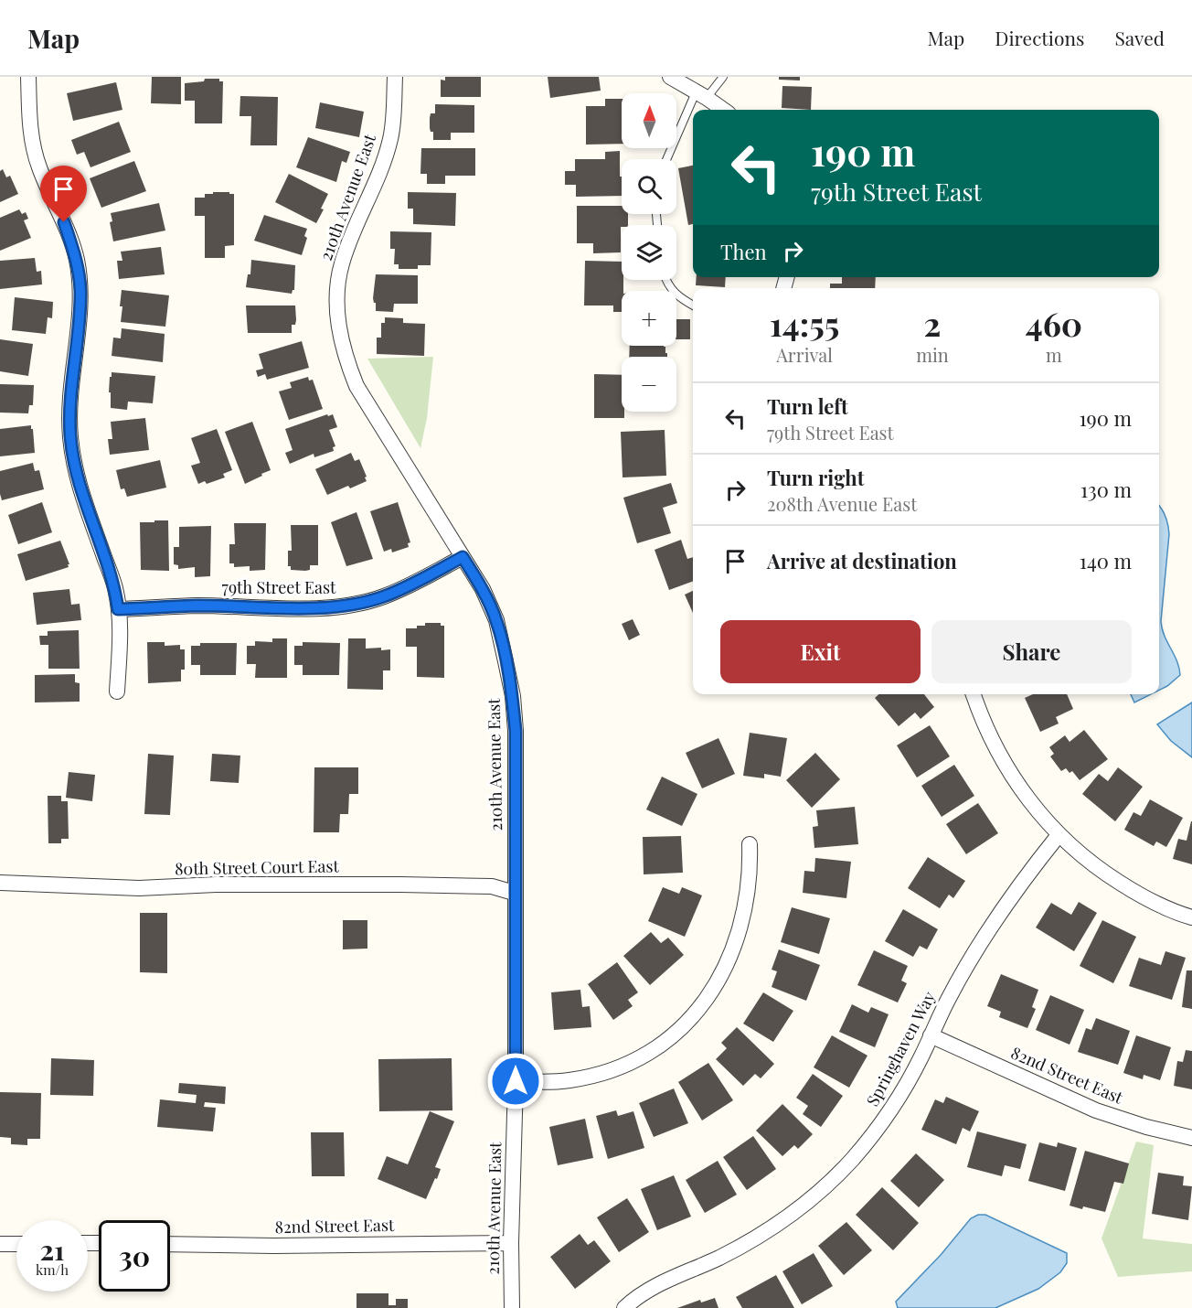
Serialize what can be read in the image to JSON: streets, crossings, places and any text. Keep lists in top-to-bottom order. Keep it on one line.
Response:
{"streets":{"street":["210th Avenue East","79th Street East","80th Street Court East","Springhaven Way","82nd Street East"]},"crossings":[["210th Avenue East","79th Street East"],["210th Avenue East","80th Street Court East"],["210th Avenue East","82nd Street East"],["Springhaven Way","82nd Street East"]],"north":"top","page":{"header":"Map","nav":["Map","Directions","Saved"],"map_buttons":["+","−"],"turn":["190 m","79th Street East"],"then":"Then","eta":["14:55","Arrival","2","min","460","m"],"list":[{"name":"Turn left","note":"79th Street East","value":"190 m"},{"name":"Turn right","note":"208th Avenue East","value":"130 m"},{"name":"Arrive at destination","value":"140 m"}],"buttons":["Exit","Share"],"speed":"21 km/h","limit":"30"}}
